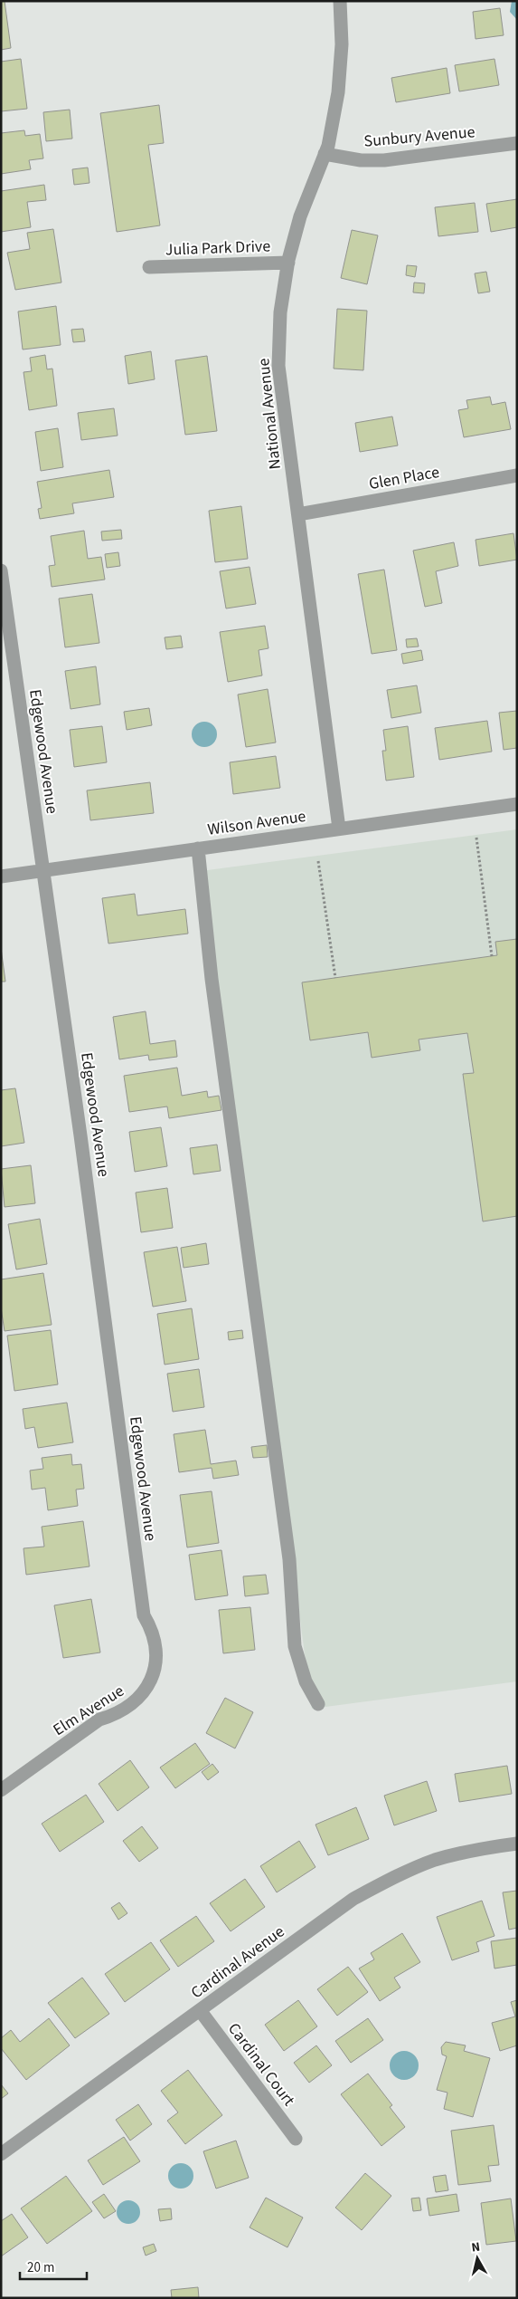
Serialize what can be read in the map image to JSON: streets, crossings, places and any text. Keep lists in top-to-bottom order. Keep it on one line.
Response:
{"streets":{"street":["Sunbury Avenue","Julia Park Drive","National Avenue","Glen Place","Edgewood Avenue","Wilson Avenue","Elm Avenue","Cardinal Avenue","Cardinal Court"]},"crossings":[["Sunbury Avenue","National Avenue"],["Julia Park Drive","National Avenue"],["National Avenue","Glen Place"],["National Avenue","Wilson Avenue"],["Edgewood Avenue","Wilson Avenue"],["Edgewood Avenue","Elm Avenue"],["Cardinal Avenue","Cardinal Court"]],"scale_bar":"20 m","north":"top"}
